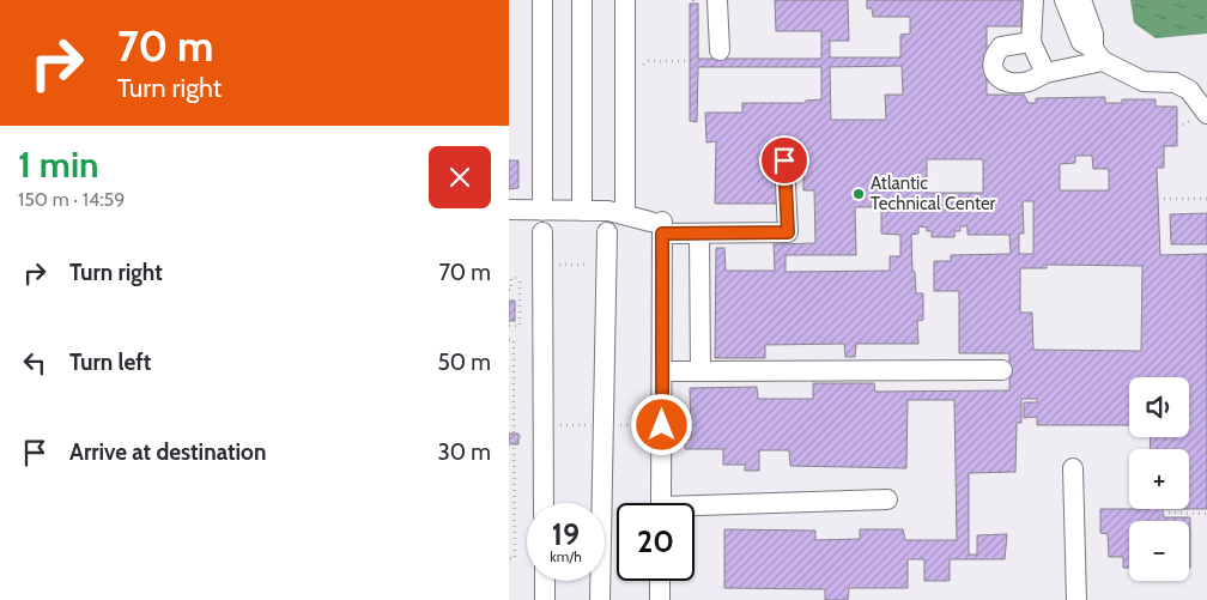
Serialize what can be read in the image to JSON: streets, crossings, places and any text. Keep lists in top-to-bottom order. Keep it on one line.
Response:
{"places":["Atlantic Technical Center"],"page":{"turn":["70 m","Turn right"],"heading":["1 min","150 m · 14:59"],"list":[{"name":"Turn right","value":"70 m"},{"name":"Turn left","value":"50 m"},{"name":"Arrive at destination","value":"30 m"}],"map_buttons":["+","−"],"speed":"19 km/h","limit":"20"}}
